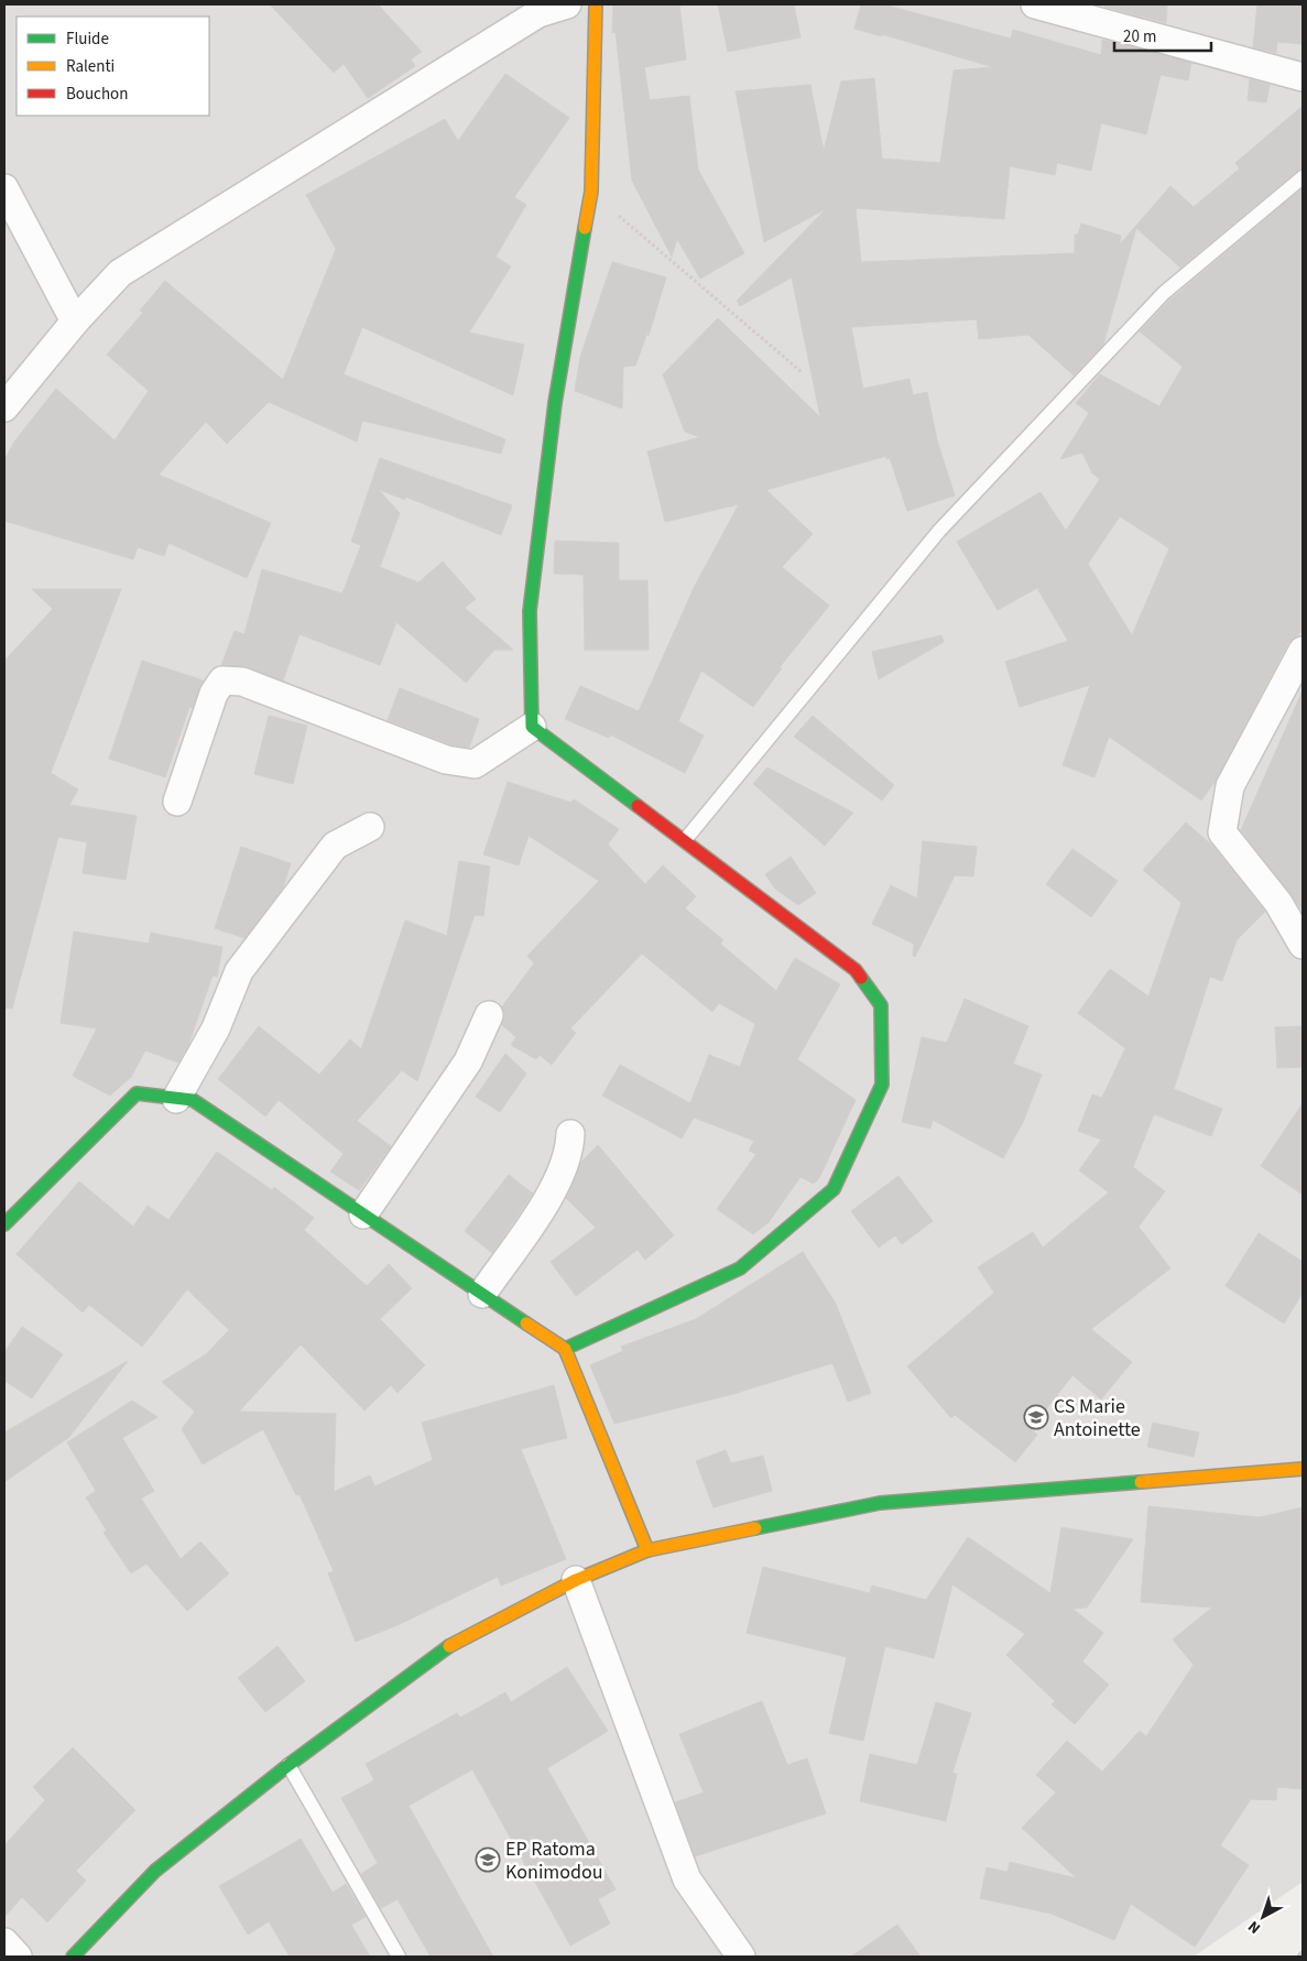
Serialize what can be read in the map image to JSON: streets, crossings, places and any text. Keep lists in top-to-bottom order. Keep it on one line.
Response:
{"places":{"school or university":["CS Marie Antoinette","EP Ratoma Konimodou"]},"legend":["Fluide","Ralenti","Bouchon"],"scale_bar":"20 m","north":"bottom left"}
